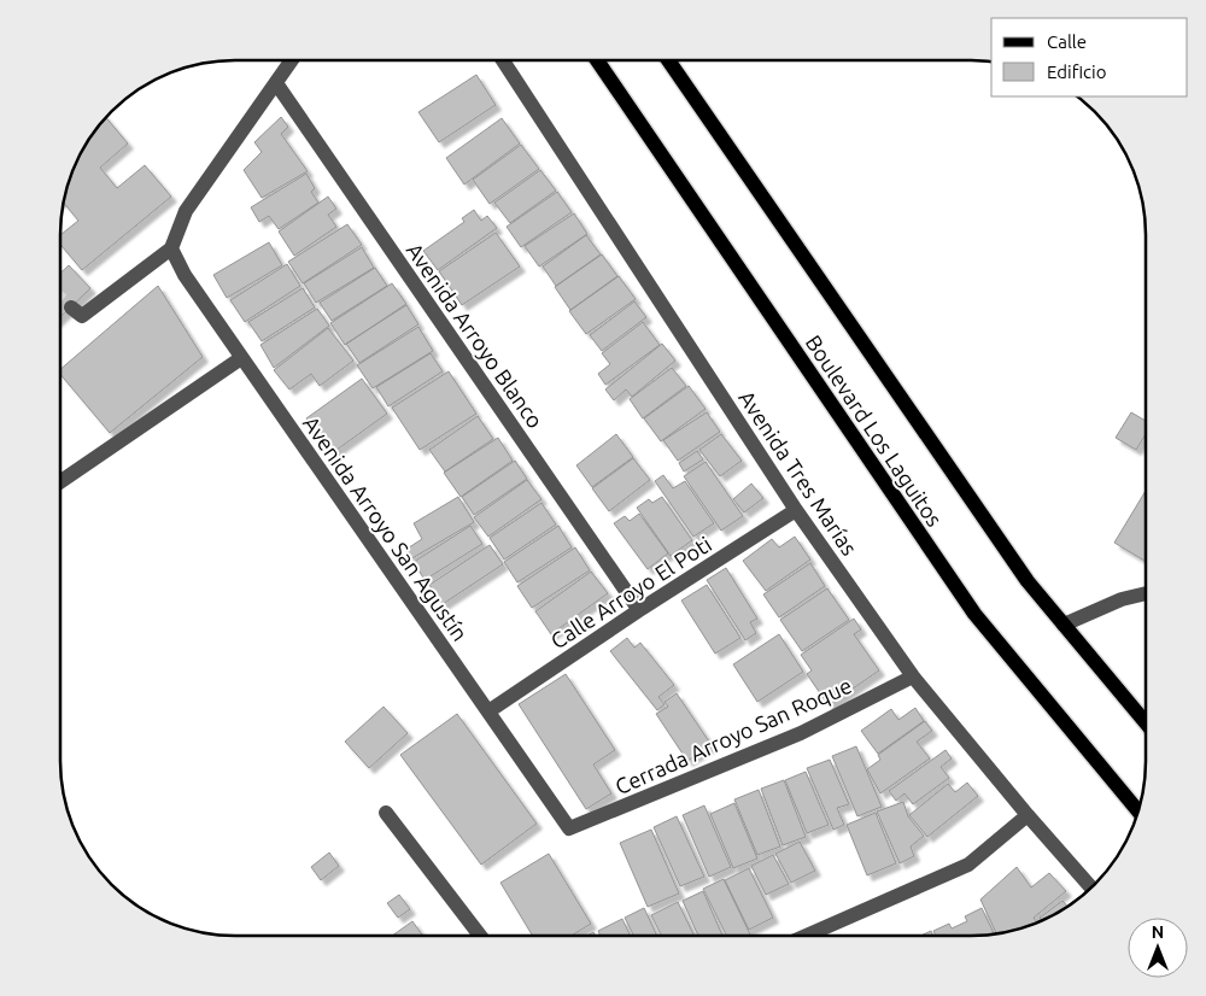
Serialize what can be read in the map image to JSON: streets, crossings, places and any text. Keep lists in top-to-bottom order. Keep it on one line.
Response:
{"streets":{"main road":["Boulevard Los Laguitos"],"street":["Avenida Arroyo Blanco","Avenida Tres Marías","Avenida Arroyo San Agustín","Calle Arroyo El Poti","Cerrada Arroyo San Roque"]},"crossings":[["Avenida Arroyo Blanco","Calle Arroyo El Poti"],["Avenida Tres Marías","Calle Arroyo El Poti"],["Avenida Tres Marías","Cerrada Arroyo San Roque"],["Avenida Arroyo San Agustín","Calle Arroyo El Poti"],["Avenida Arroyo San Agustín","Cerrada Arroyo San Roque"]],"legend":["Calle","Edificio"],"north":"top"}
